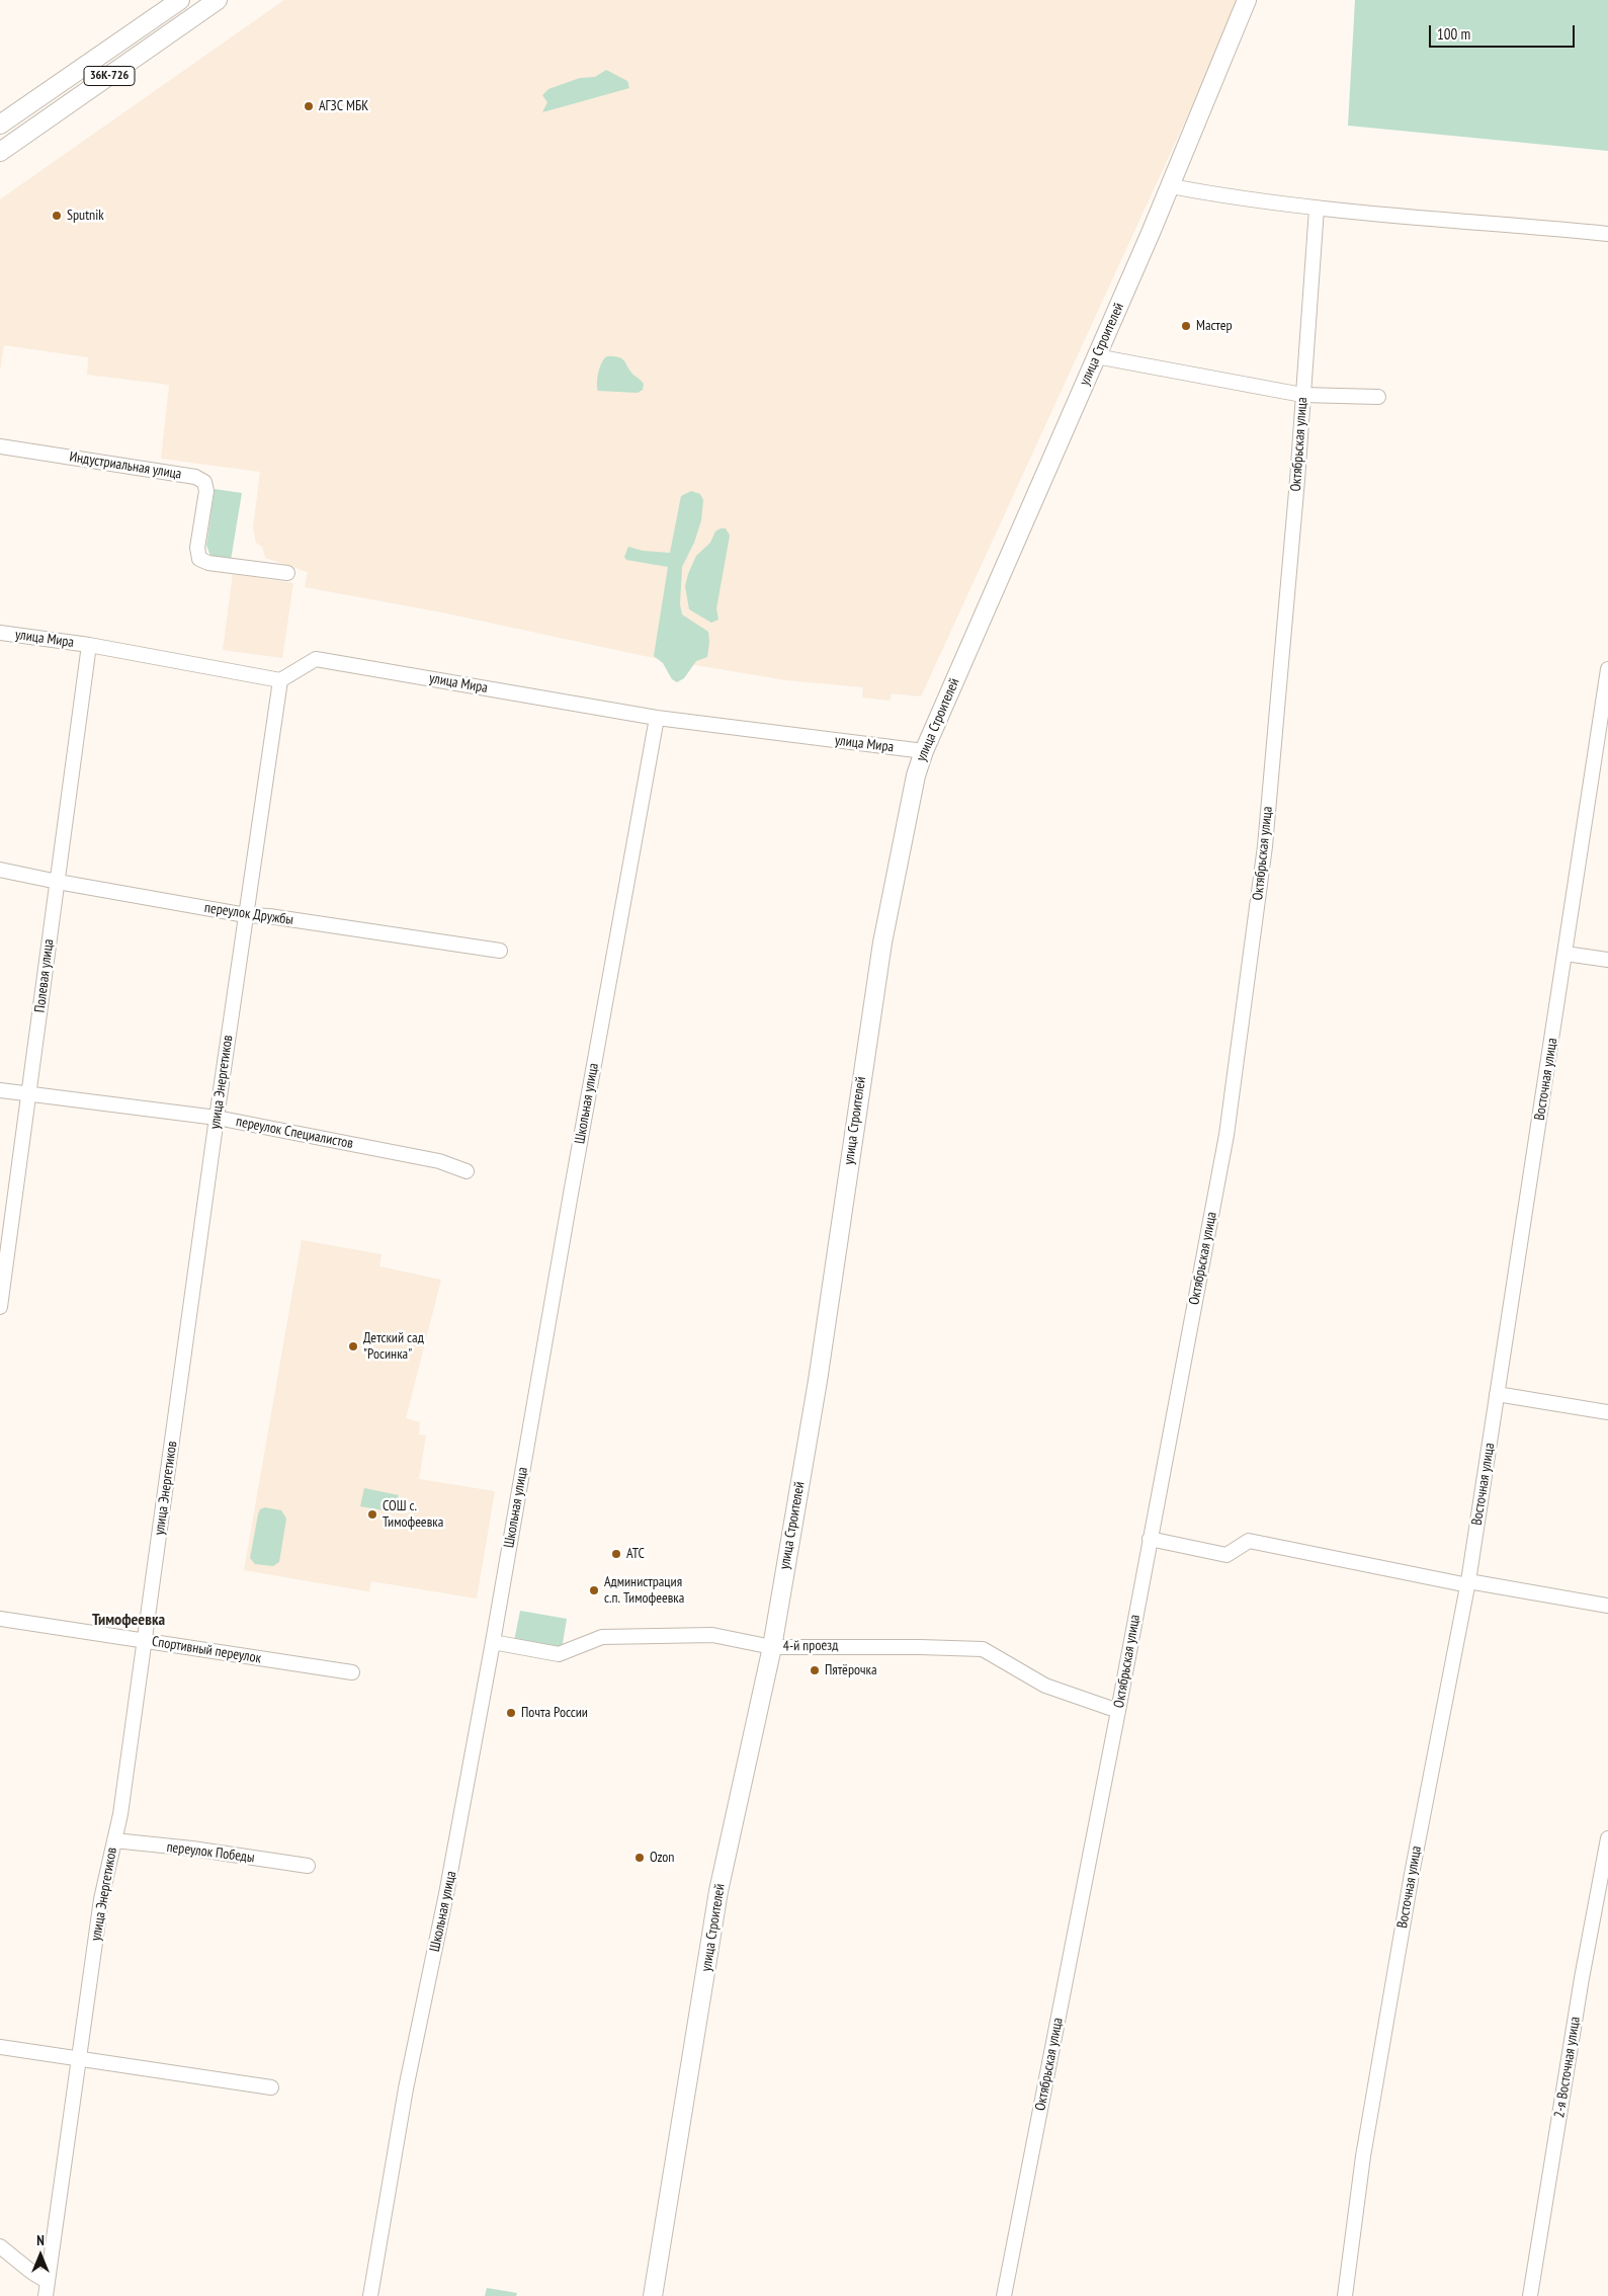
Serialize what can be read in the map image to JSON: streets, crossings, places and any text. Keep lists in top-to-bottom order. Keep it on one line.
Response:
{"streets":{"main road":["36К-726","улица Строителей"],"street":["Октябрьская улица","Индустриальная улица","улица Мира","переулок Дружбы","Полевая улица","Восточная улица","улица Энергетиков","Школьная улица","переулок Специалистов","4-й проезд","Спортивный переулок","переулок Победы","2-я Восточная улица"]},"crossings":[["улица Строителей","улица Мира"],["улица Строителей","4-й проезд"],["Октябрьская улица","4-й проезд"],["улица Мира","Полевая улица"],["улица Мира","улица Энергетиков"],["улица Мира","Школьная улица"],["переулок Дружбы","Полевая улица"],["переулок Дружбы","улица Энергетиков"],["Полевая улица","переулок Специалистов"],["улица Энергетиков","переулок Специалистов"],["улица Энергетиков","Спортивный переулок"],["улица Энергетиков","переулок Победы"],["Школьная улица","4-й проезд"]],"districts":["Тимофеевка"],"places":["АГЗС МБК","Sputnik","Мастер","Детский сад \"Росинка\"","СОШ с. Тимофеевка","АТС","Администрация с.п. Тимофеевка","Пятёрочка","Почта России","Ozon"],"scale_bar":"100 m","north":"top"}
